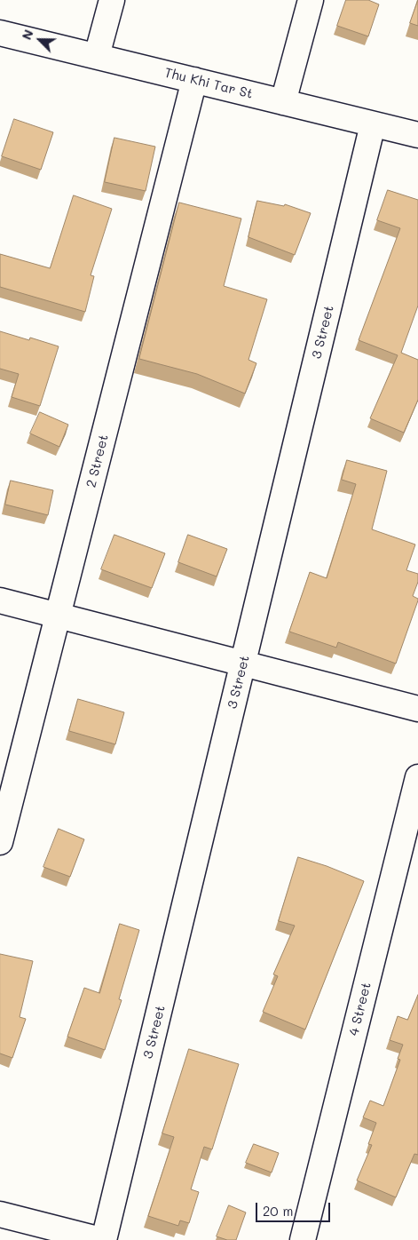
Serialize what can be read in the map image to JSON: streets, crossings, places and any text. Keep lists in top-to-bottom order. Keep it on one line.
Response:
{"streets":{"street":["Thu Khi Tar St","3 Street","2 Street","4 Street"]},"crossings":[["Thu Khi Tar St","3 Street"],["Thu Khi Tar St","2 Street"]],"scale_bar":"20 m","north":"top left"}
